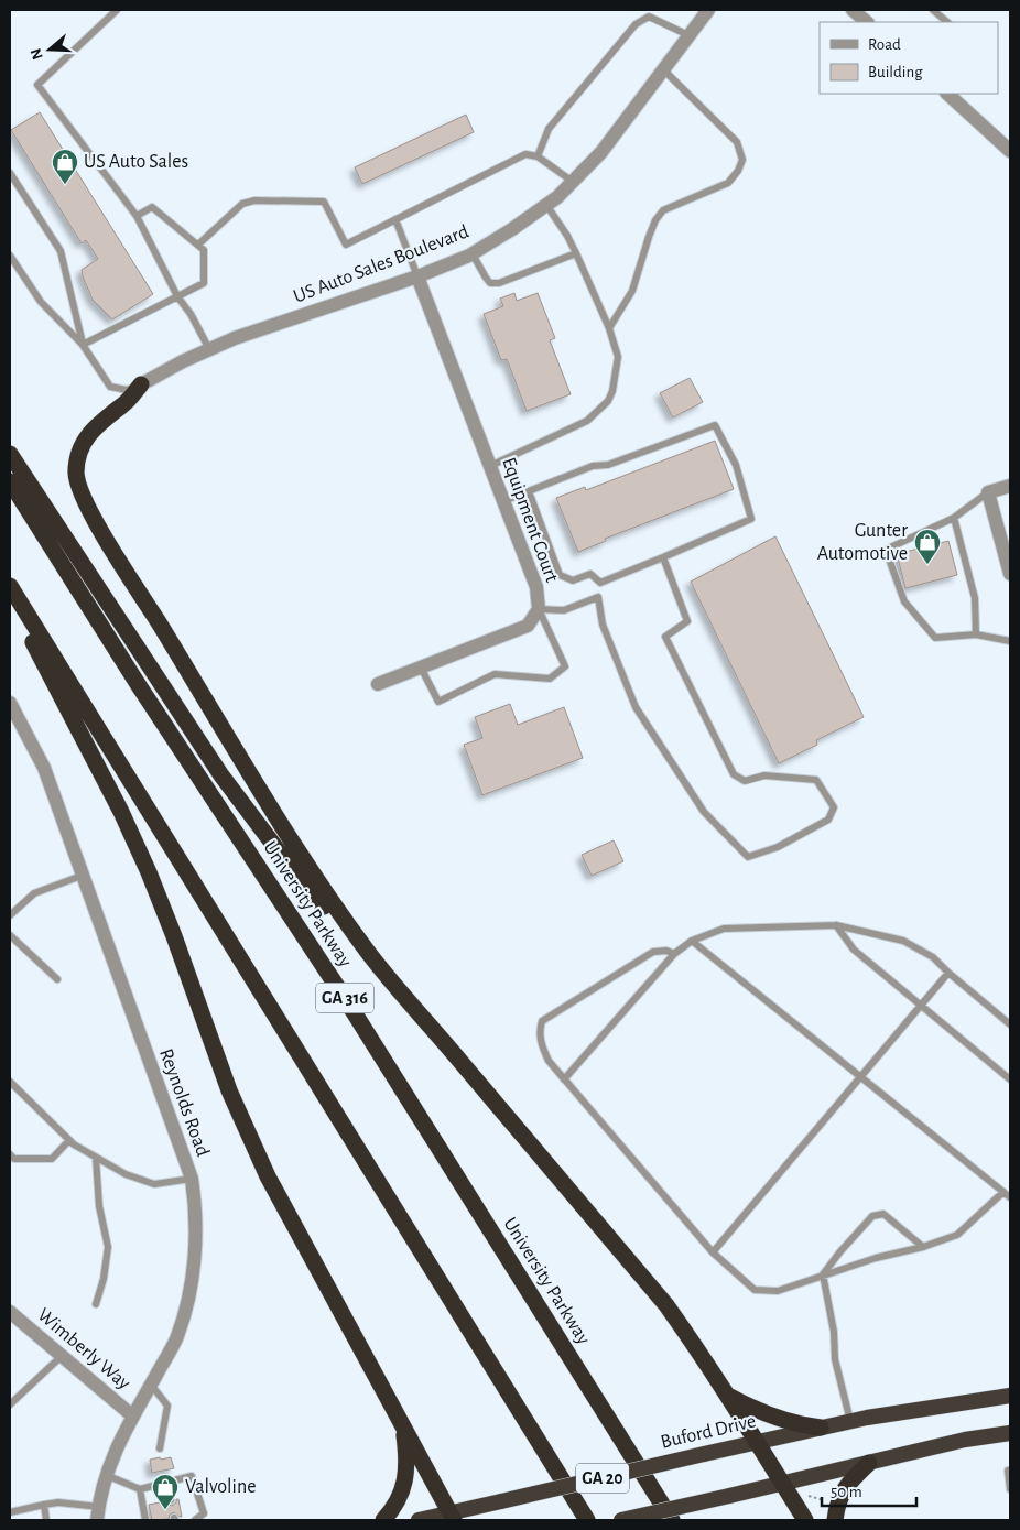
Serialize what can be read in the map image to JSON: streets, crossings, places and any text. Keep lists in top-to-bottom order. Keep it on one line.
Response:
{"streets":{"highway":["University Parkway","GA 316","Buford Drive","GA 20"],"street":["US Auto Sales Boulevard","Equipment Court","Reynolds Road","Wimberly Way"]},"crossings":[["US Auto Sales Boulevard","Equipment Court"],["Reynolds Road","Wimberly Way"]],"places":{"shop":["US Auto Sales","Gunter Automotive","Valvoline"]},"legend":["Road","Building"],"scale_bar":"50 m","north":"left"}
